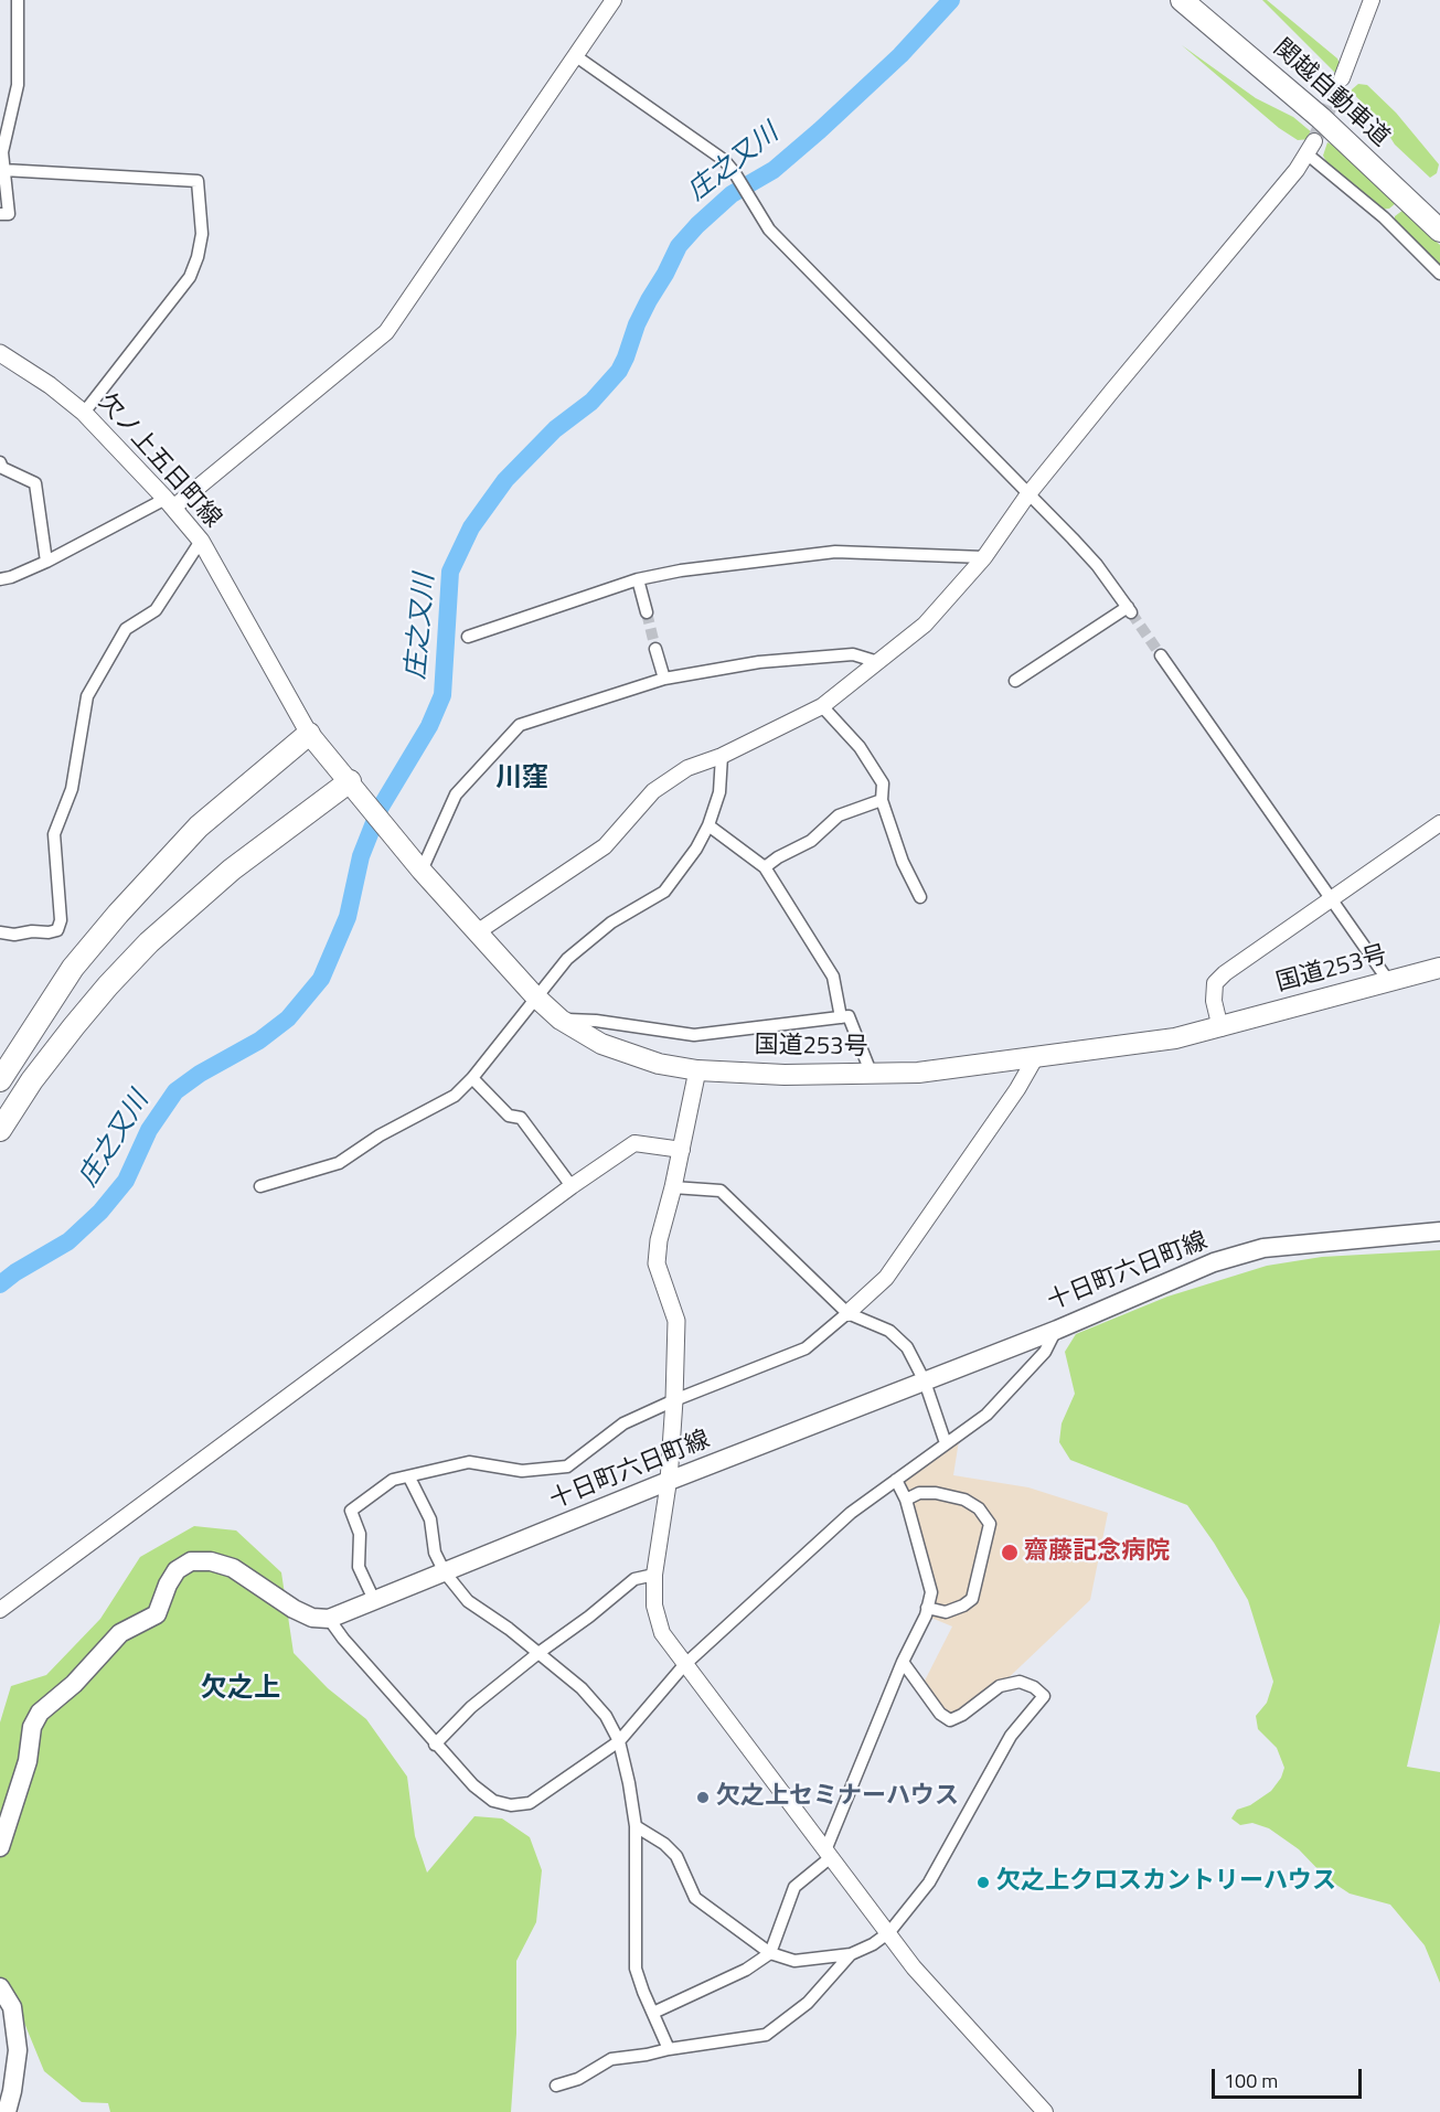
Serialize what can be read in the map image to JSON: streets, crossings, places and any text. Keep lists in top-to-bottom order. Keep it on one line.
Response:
{"streets":{"highway":["関越自動車道","国道253号"],"main road":["欠ノ上五日町線","十日町六日町線"]},"crossings":[["欠ノ上五日町線","国道253号"]],"districts":["川窪","欠之上"],"water":["庄之又川"],"places":["齋藤記念病院","欠之上セミナーハウス","欠之上クロスカントリーハウス"],"scale_bar":"100 m"}
